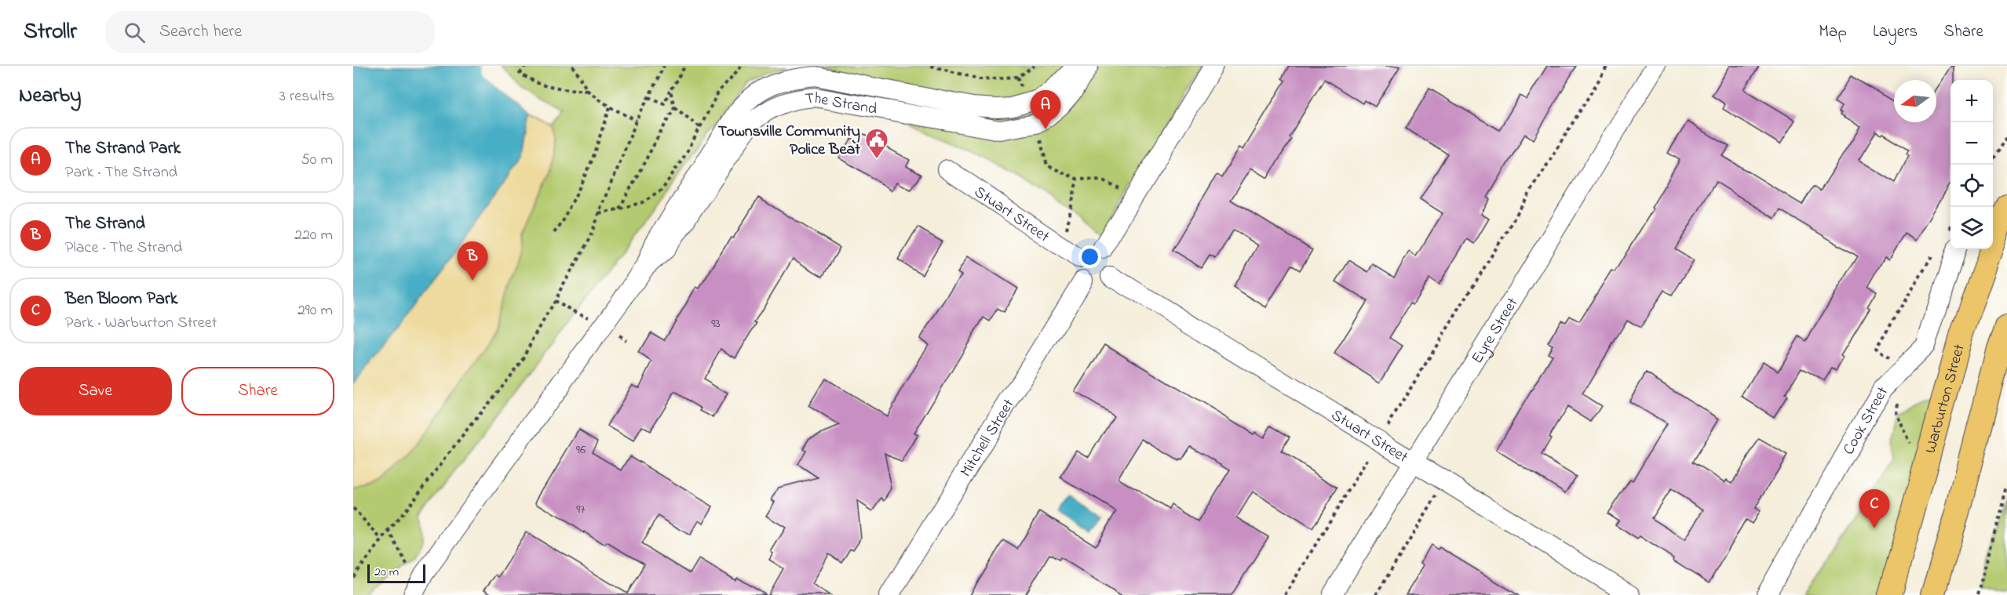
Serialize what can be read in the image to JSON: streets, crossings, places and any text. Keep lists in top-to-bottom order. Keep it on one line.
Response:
{"streets":{"main road":["Warburton Street"],"street":["The Strand","Stuart Street","Eyre Street","Cook Street","Mitchell Street"]},"crossings":[["Stuart Street","Eyre Street"],["Stuart Street","Mitchell Street"]],"places":{"public building":["Townsville Community Police Beat"]},"house_numbers":["93","96","97"],"scale_bar":"20 m","north":"left","page":{"header":"Strollr","search":"Search here","nav":["Map","Layers","Share"],"heading":["Nearby","3 results"],"map_buttons":["+","−"],"pins":["A","B","C"],"list":[{"mark":"A","name":"The Strand Park","note":"Park · The Strand","value":"50 m"},{"mark":"B","name":"The Strand","note":"Place · The Strand","value":"220 m"},{"mark":"C","name":"Ben Bloom Park","note":"Park · Warburton Street","value":"290 m"}],"buttons":["Save","Share"],"scale":"20 m"}}
